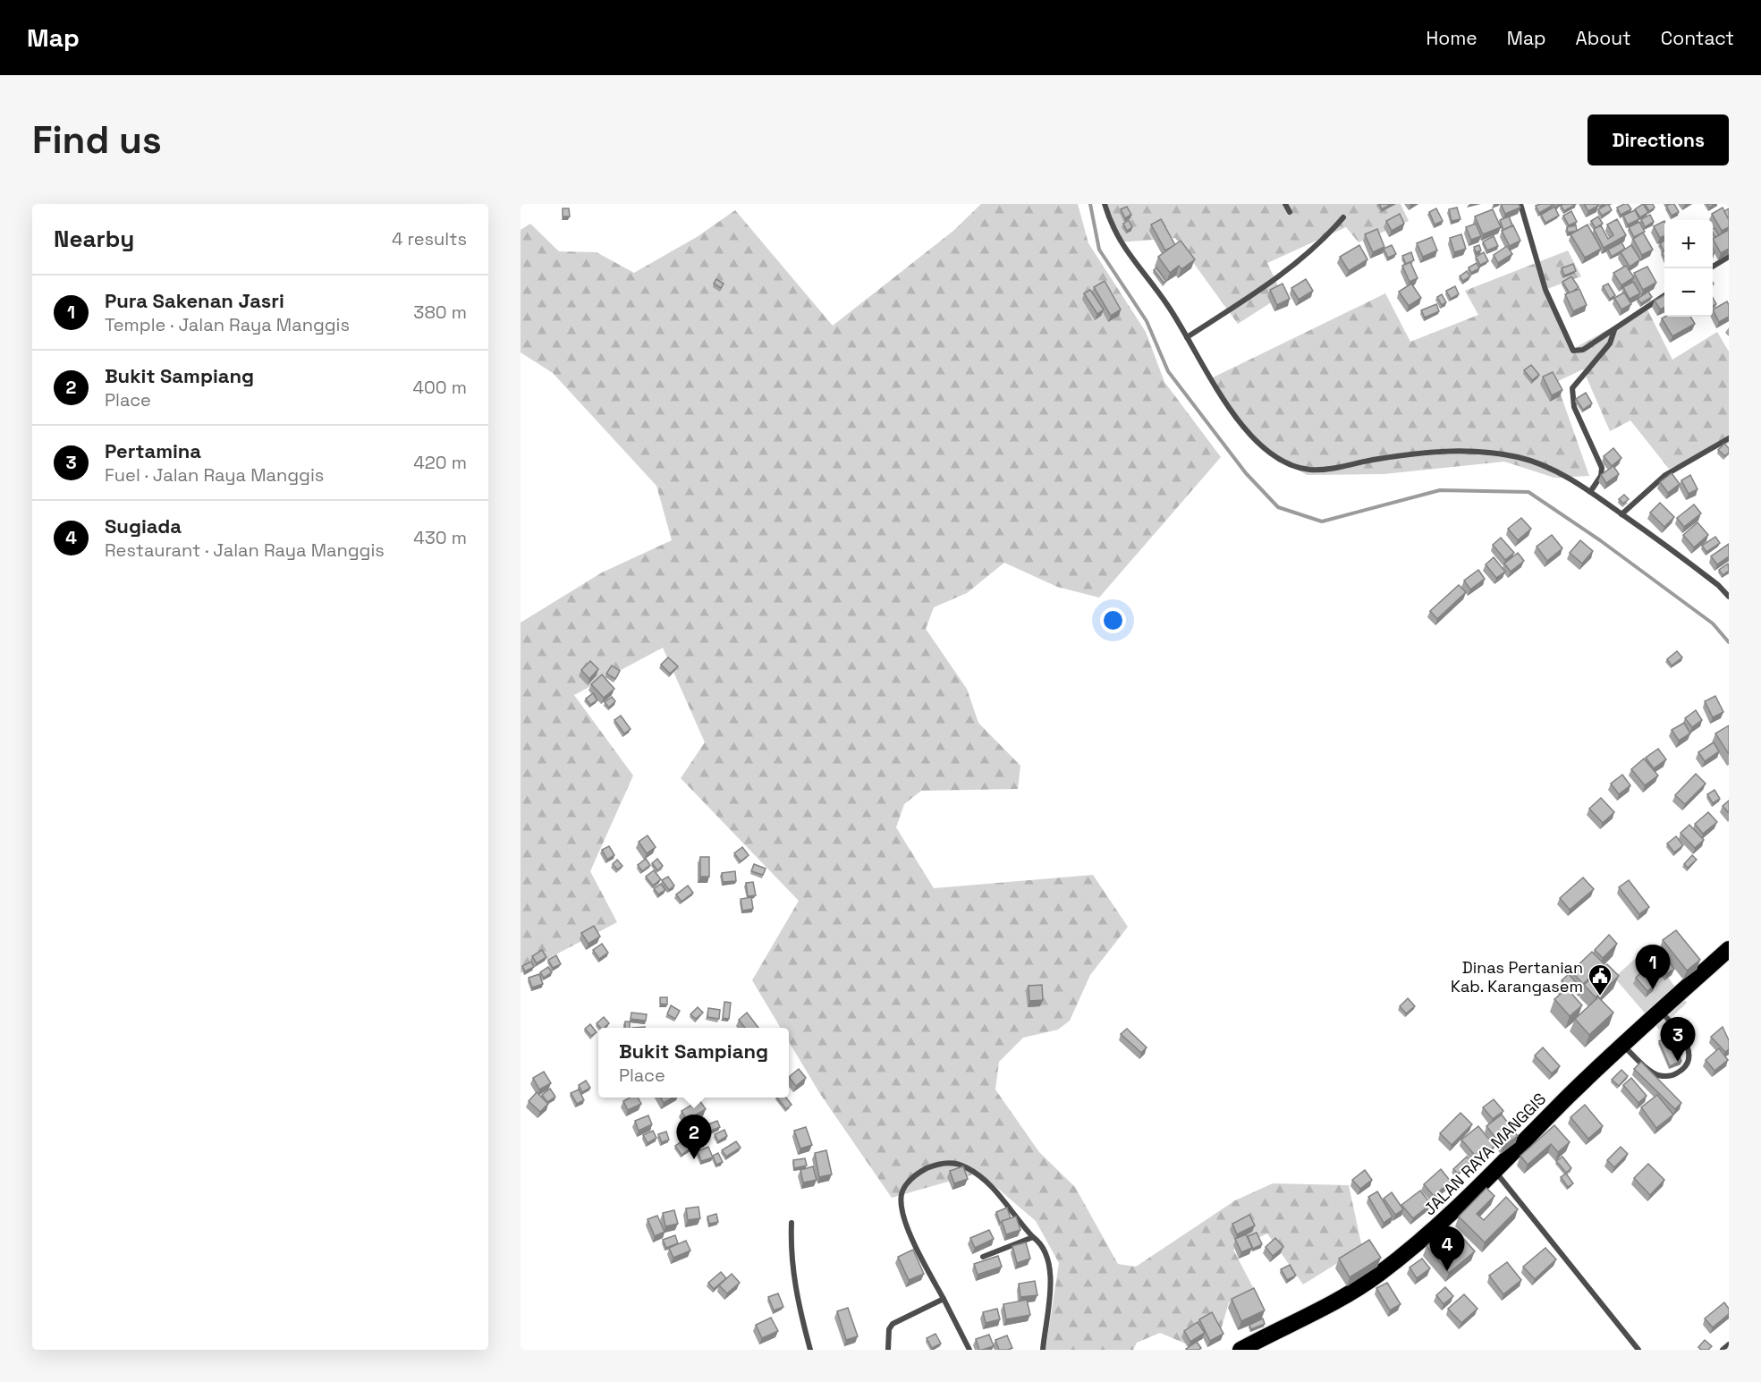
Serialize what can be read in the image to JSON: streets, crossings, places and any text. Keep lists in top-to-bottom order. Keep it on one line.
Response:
{"streets":{"highway":["JALAN RAYA MANGGIS"]},"places":{"public building":["Dinas Pertanian Kab. Karangasem"]},"page":{"header":"Map","nav":["Home","Map","About","Contact"],"buttons":"Directions","title":"Find us","heading":["Nearby","4 results"],"map_buttons":["+","−"],"list":[{"mark":"1","name":"Pura Sakenan Jasri","note":"Temple · Jalan Raya Manggis","value":"380 m"},{"mark":"2","name":"Bukit Sampiang","note":"Place","value":"400 m"},{"mark":"3","name":"Pertamina","note":"Fuel · Jalan Raya Manggis","value":"420 m"},{"mark":"4","name":"Sugiada","note":"Restaurant · Jalan Raya Manggis","value":"430 m"}],"pins":["1","3","2","4"],"popup":["Bukit Sampiang","Place"]}}
